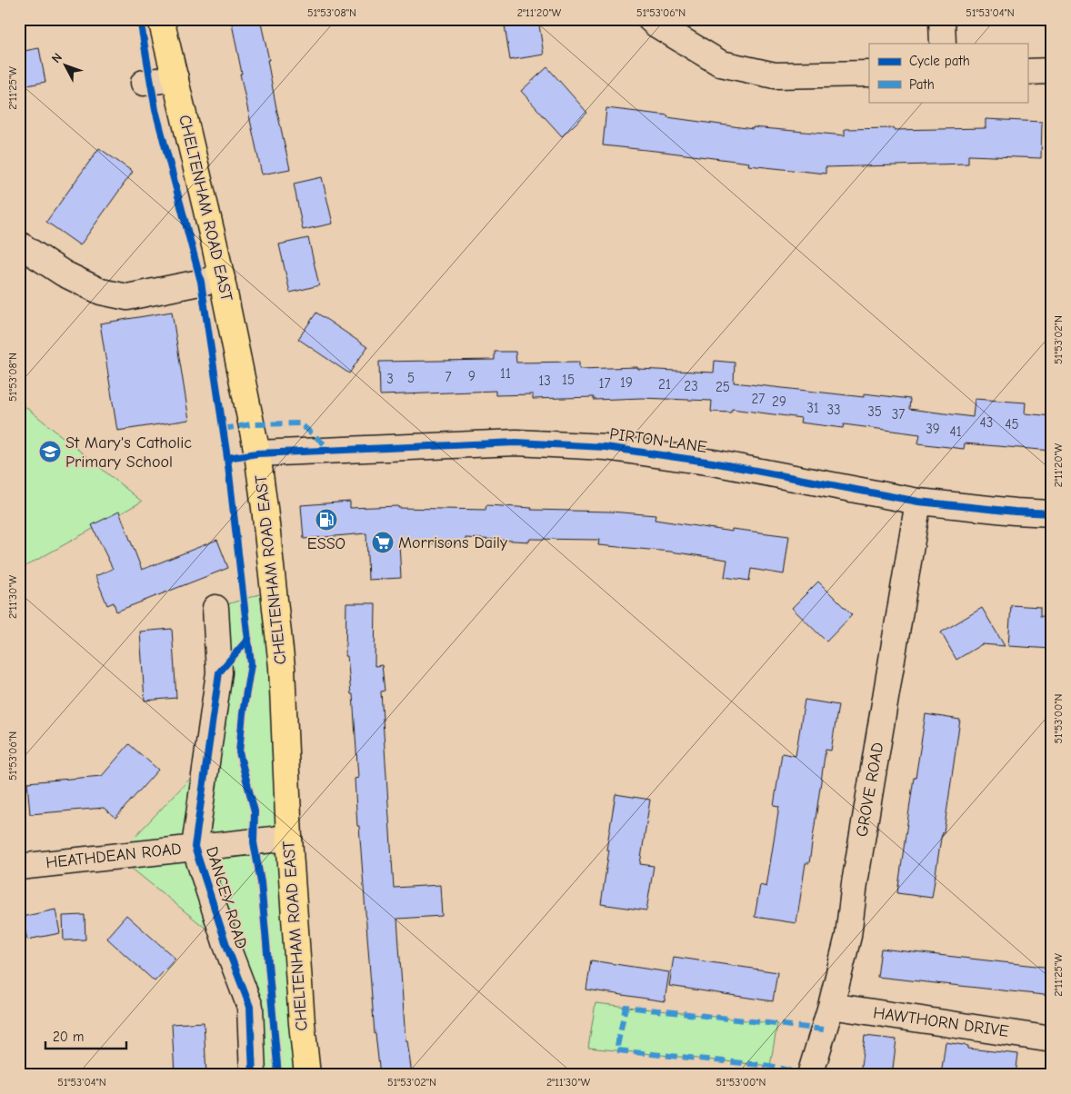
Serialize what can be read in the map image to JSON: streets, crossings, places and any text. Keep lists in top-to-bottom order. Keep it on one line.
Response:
{"streets":{"main road":["CHELTENHAM ROAD EAST"],"street":["PIRTON LANE","GROVE ROAD","HEATHDEAN ROAD","DANCEY ROAD","HAWTHORN DRIVE"]},"crossings":[["CHELTENHAM ROAD EAST","PIRTON LANE"],["CHELTENHAM ROAD EAST","HEATHDEAN ROAD"],["PIRTON LANE","GROVE ROAD"],["GROVE ROAD","HAWTHORN DRIVE"],["HEATHDEAN ROAD","DANCEY ROAD"]],"places":{"school or university":["St Mary's Catholic Primary School"],"fuel station":["ESSO"],"supermarket":["Morrisons Daily"]},"house_numbers":["11","9","7","5","3","15","13","19","17","21","23","25","27","29","31","33","35","37","43","45","39","41"],"legend":["Cycle path","Path"],"scale_bar":"20 m","north":"top left","coordinates":["51°53'08\"N","2°11'20\"W","51°53'06\"N","51°53'04\"N","2°11'25\"W","51°53'02\"N","2°11'30\"W","51°53'00\"N"]}
